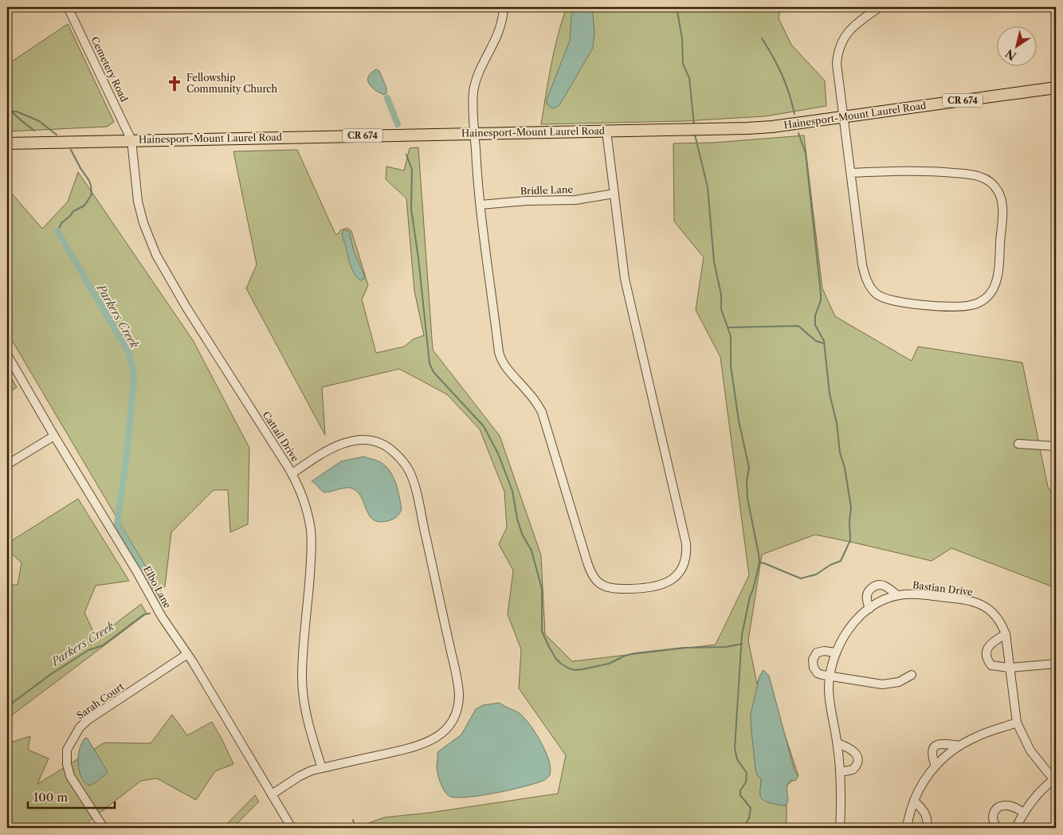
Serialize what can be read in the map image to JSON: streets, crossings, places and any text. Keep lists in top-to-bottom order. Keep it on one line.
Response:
{"streets":{"main road":["CR 674","Hainesport-Mount Laurel Road"],"street":["Cemetery Road","Bridle Lane","Cattail Drive","Elbo Lane","Bastian Drive","Sarah Court"]},"crossings":[["Cemetery Road","Hainesport-Mount Laurel Road"],["Cemetery Road","Cattail Drive"],["Hainesport-Mount Laurel Road","Cattail Drive"],["Elbo Lane","Sarah Court"]],"water":["Parkers Creek"],"places":{"church":["Fellowship Community Church"]},"scale_bar":"100 m","north":"bottom left"}
